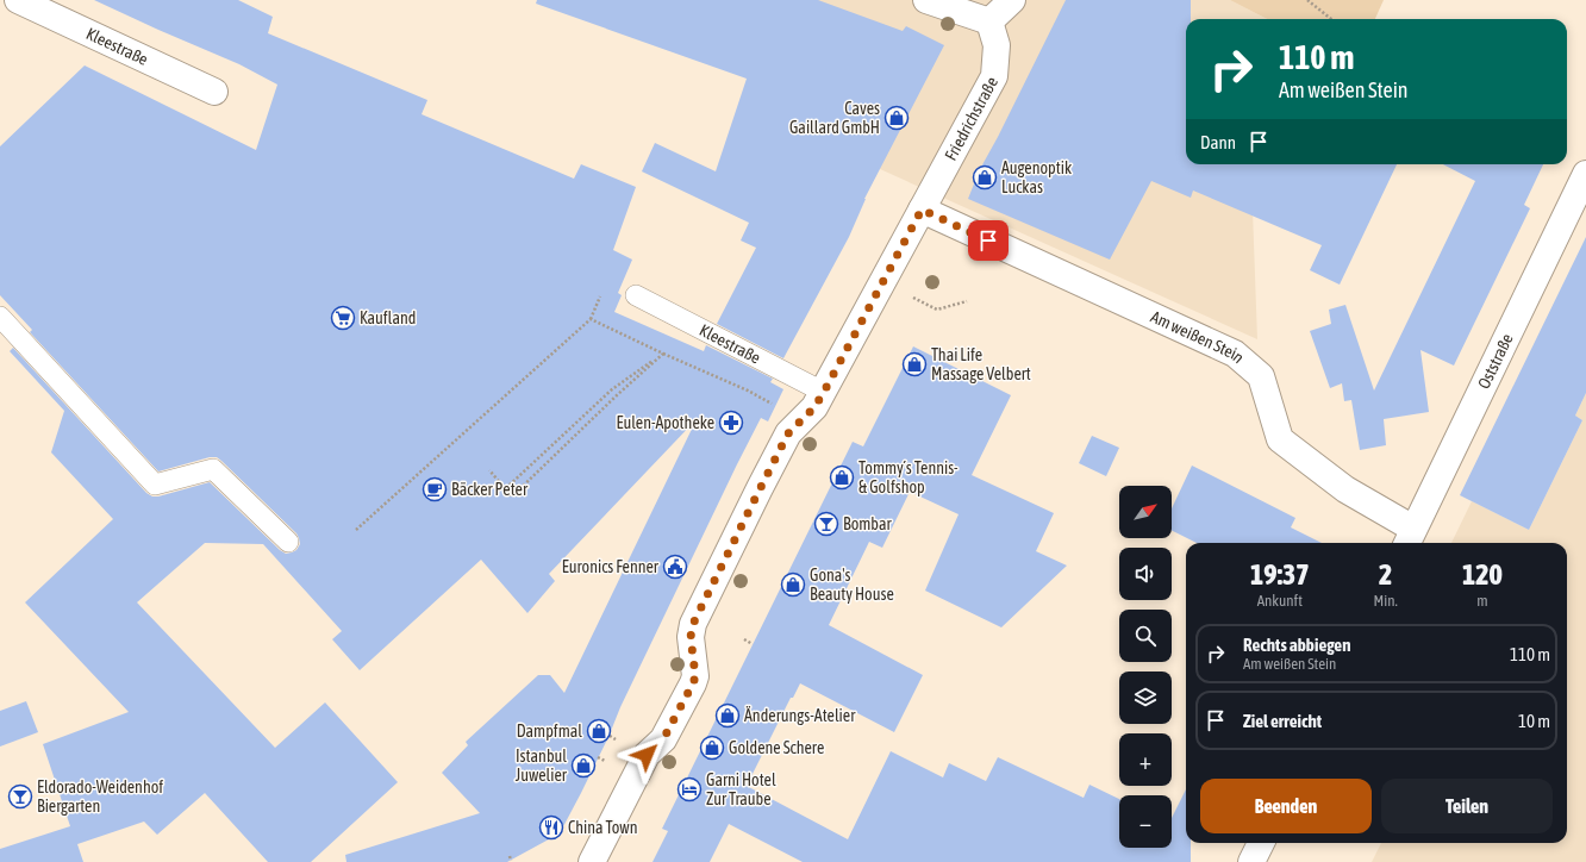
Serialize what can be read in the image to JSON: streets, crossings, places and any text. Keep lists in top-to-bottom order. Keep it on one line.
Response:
{"streets":{"street":["Kleestraße","Friedrichstraße","Am weißen Stein","Oststraße"]},"crossings":[["Kleestraße","Friedrichstraße"],["Friedrichstraße","Am weißen Stein"],["Am weißen Stein","Oststraße"]],"places":{"shop":["Caves Gaillard GmbH","Augenoptik Luckas","Thai Life Massage Velbert","Tommy´s Tennis- & Golfshop","Gona's Beauty House","Änderungs-Atelier","Dampfmal","Goldene Schere","Istanbul Juwelier"],"supermarket":["Kaufland"],"pharmacy":["Eulen-Apotheke"],"cafe":["Bäcker Peter"],"bar":["Bombar","Eldorado-Weidenhof Biergarten"],"public building":["Euronics Fenner"],"hotel":["Garni Hotel Zur Traube"],"restaurant":["China Town"]},"north":"top right","page":{"turn":["110 m","Am weißen Stein"],"then":"Dann","map_buttons":["+","−"],"eta":["19:37","Ankunft","2","Min.","120","m"],"list":[{"name":"Rechts abbiegen","note":"Am weißen Stein","value":"110 m"},{"name":"Ziel erreicht","value":"10 m"}],"buttons":["Beenden","Teilen"]}}
